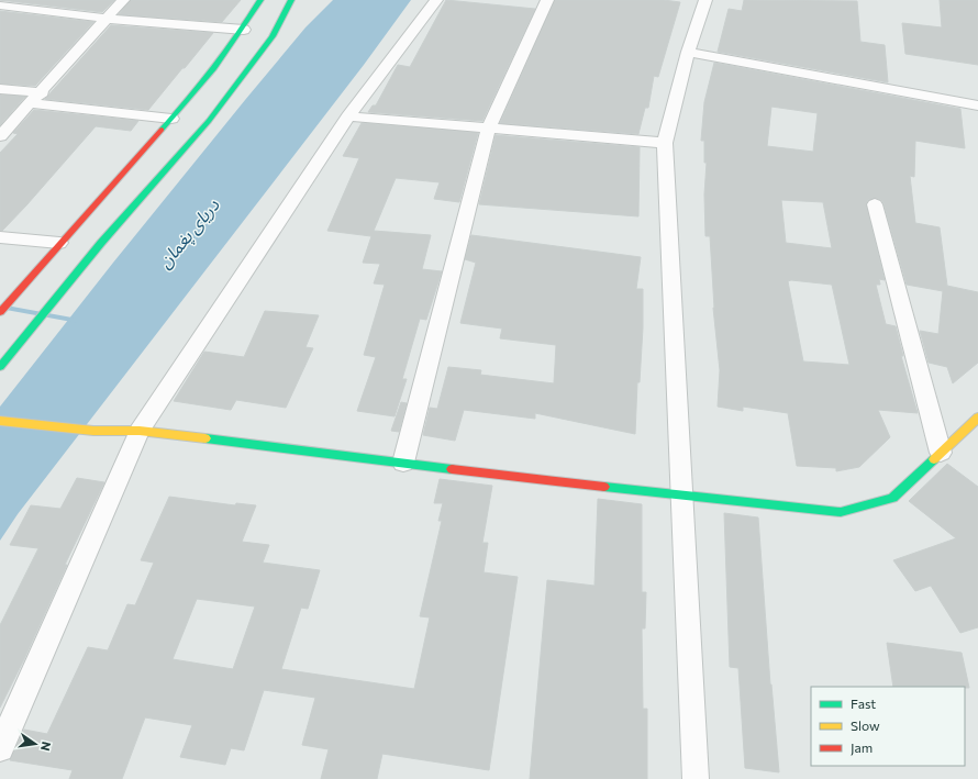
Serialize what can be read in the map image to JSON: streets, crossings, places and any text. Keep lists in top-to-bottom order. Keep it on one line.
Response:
{"water":["دریای پغمان"],"legend":["Fast","Slow","Jam"],"north":"right"}
